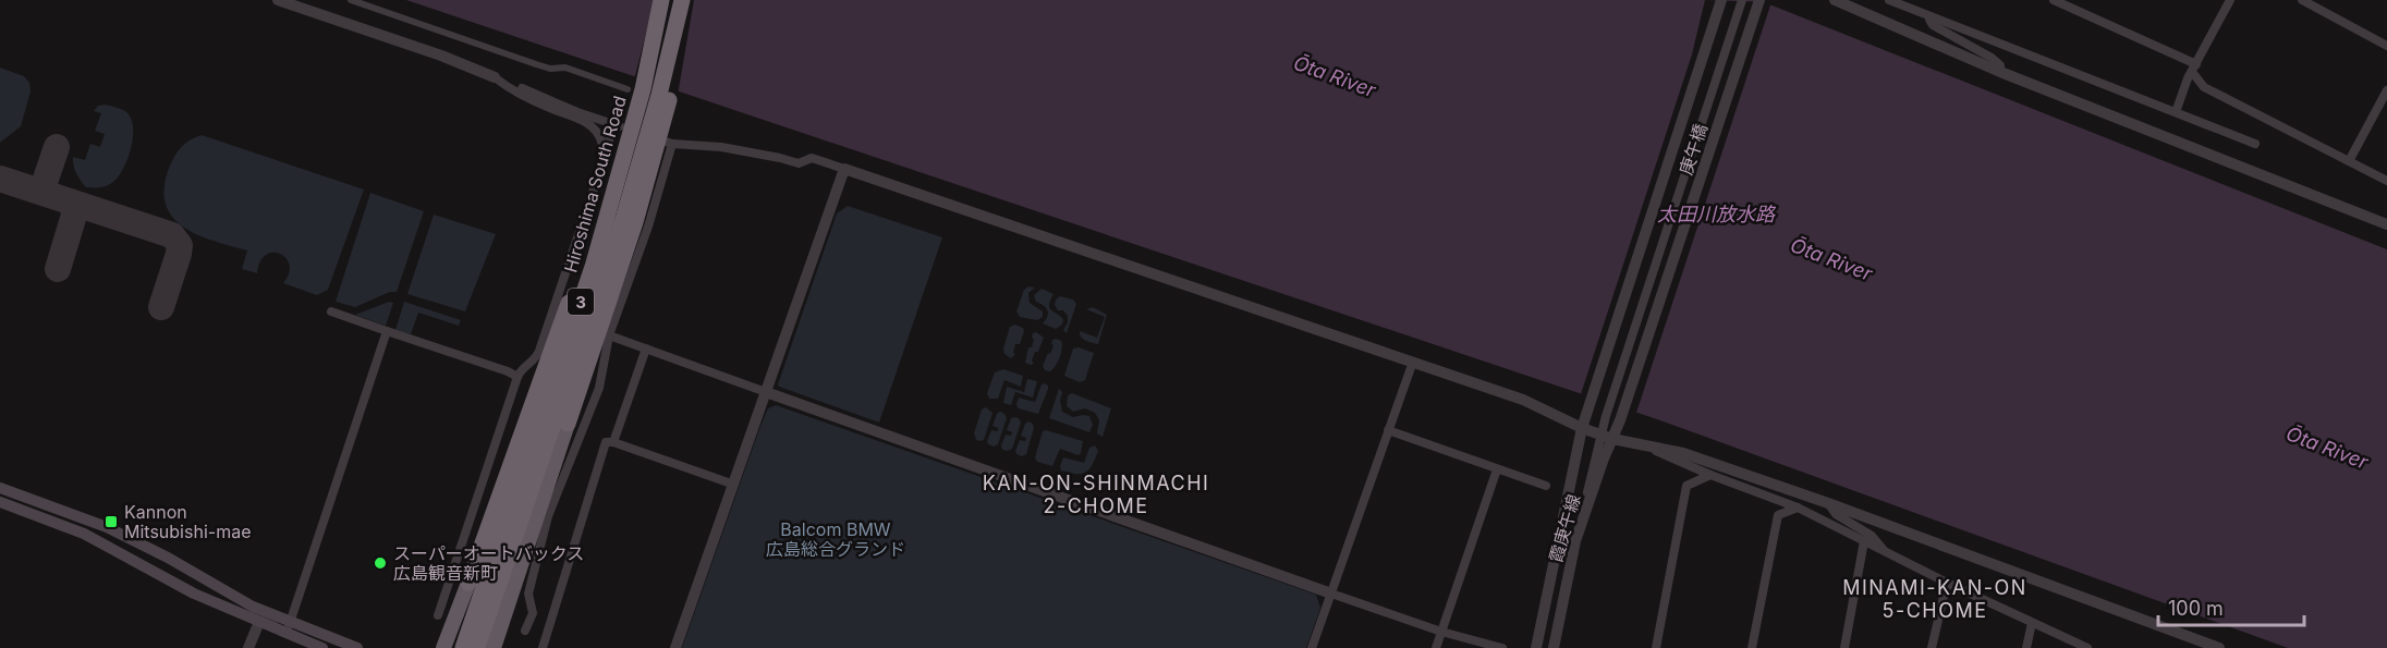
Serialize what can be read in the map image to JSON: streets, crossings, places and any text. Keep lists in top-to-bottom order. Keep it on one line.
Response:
{"streets":{"highway":["Hiroshima South Road","3"],"street":["庚午橋","霞庚午線"]},"crossings":[["庚午橋","霞庚午線"],["Hiroshima South Road","3"]],"districts":["KAN-ON-SHINMACHI 2-CHOME","MINAMI-KAN-ON 5-CHOME"],"water":["Ōta River","太田川放水路"],"parks":["Balcom BMW 広島総合グランド"],"places":{"transit":["Kannon Mitsubishi-mae"],"other":["スーパーオートバックス 広島観音新町"]},"scale_bar":"100 m"}
